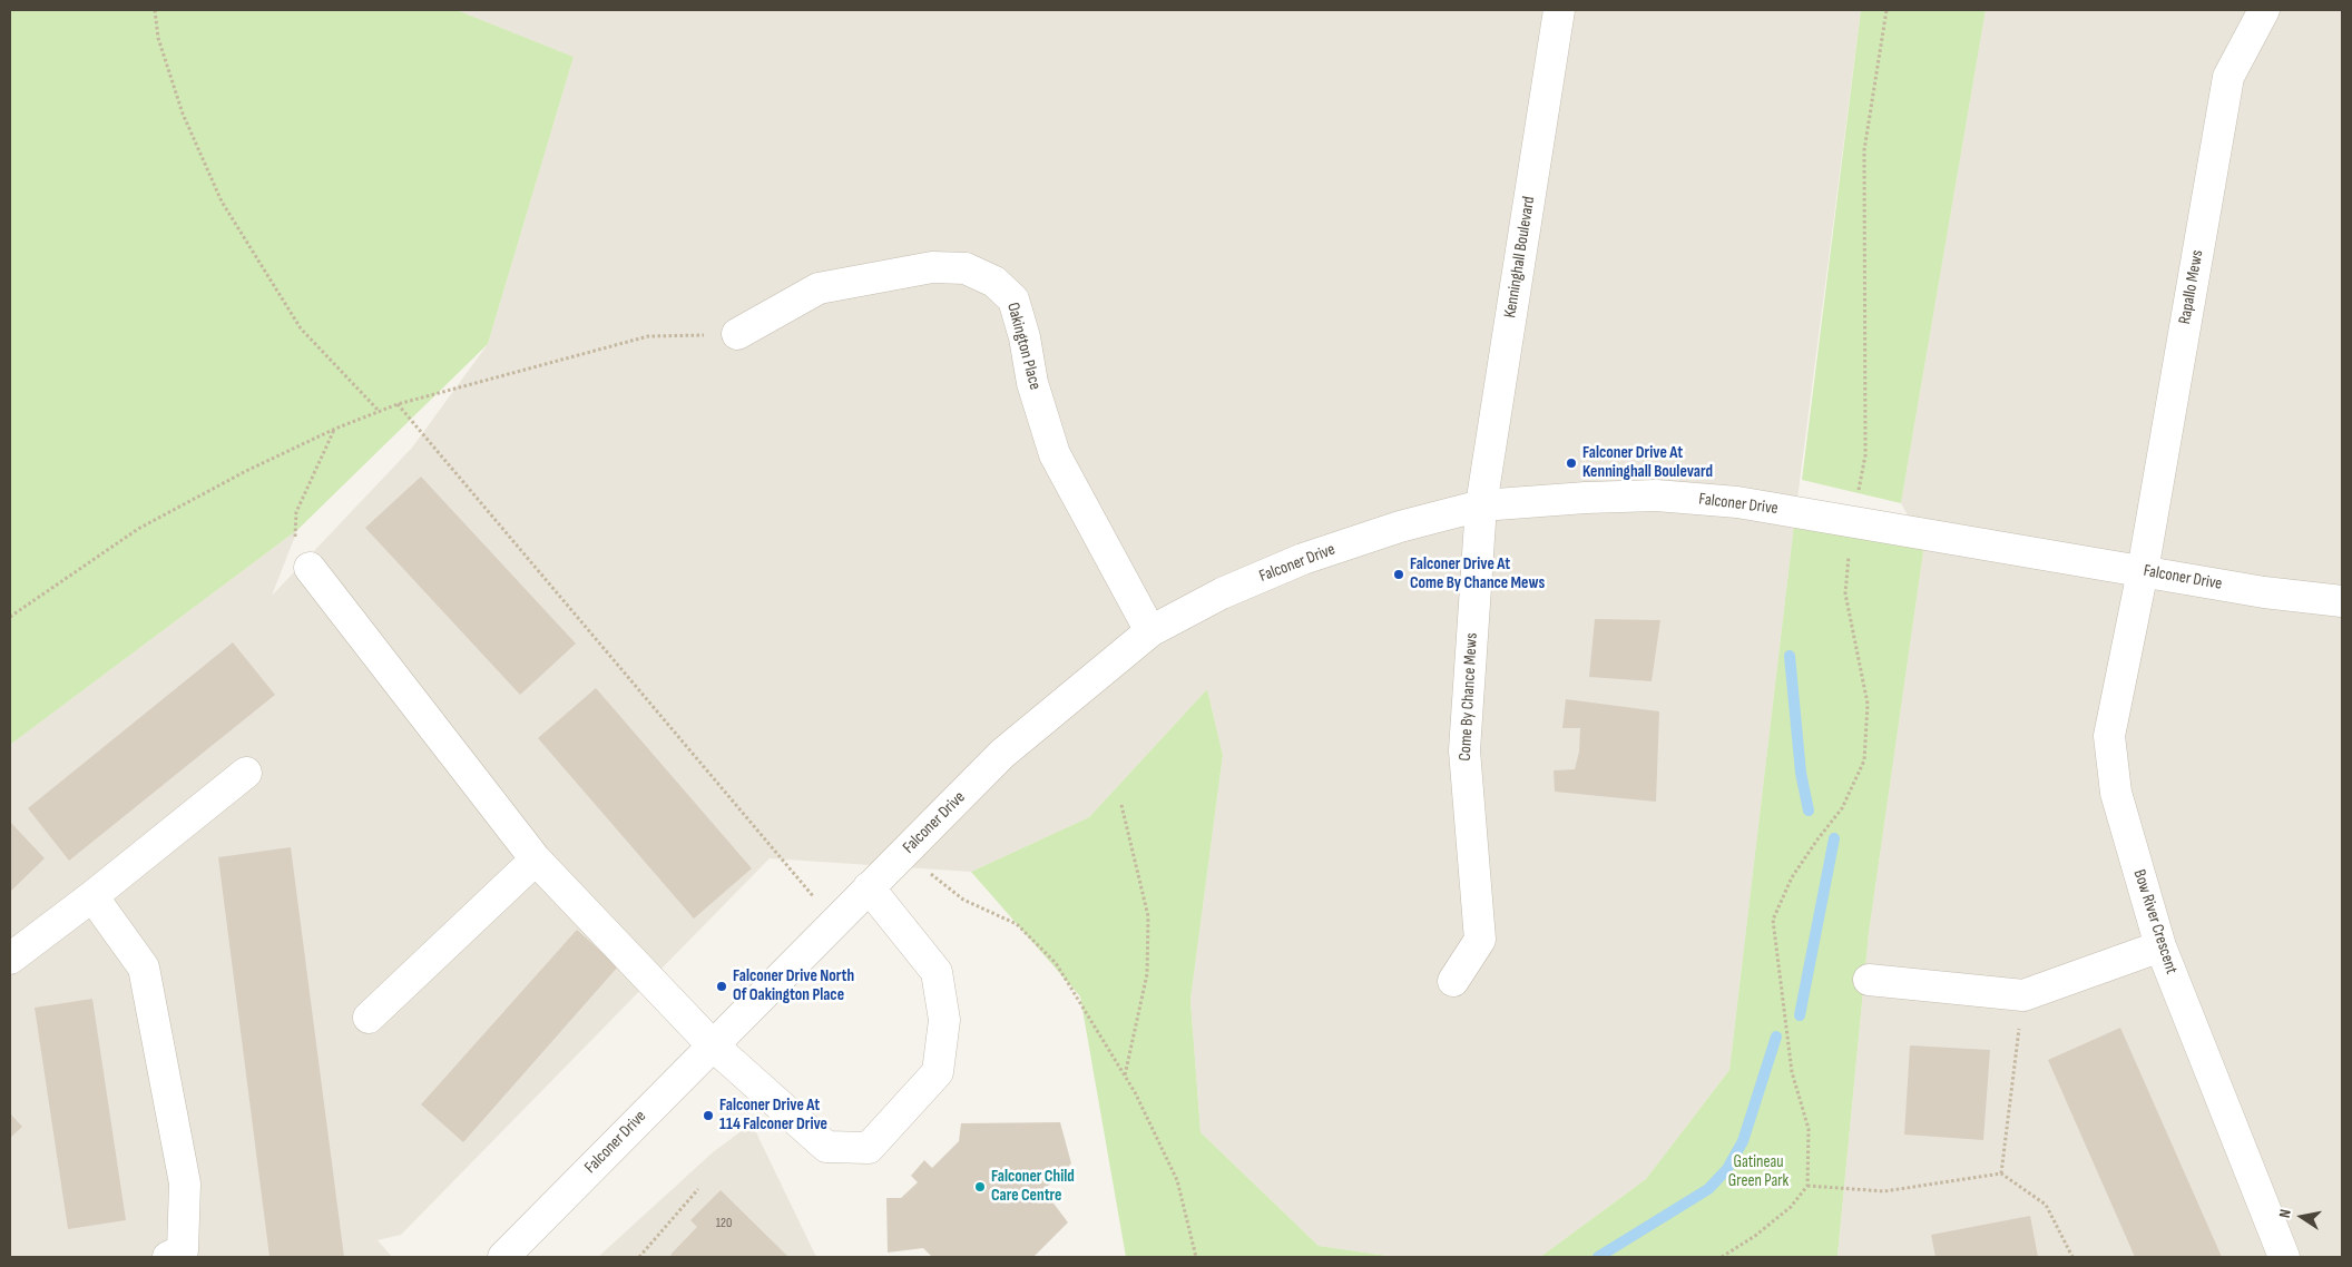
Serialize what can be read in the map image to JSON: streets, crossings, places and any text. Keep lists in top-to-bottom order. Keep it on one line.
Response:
{"streets":{"street":["Kenninghall Boulevard","Rapallo Mews","Oakington Place","Falconer Drive","Come By Chance Mews","Bow River Crescent"]},"crossings":[["Kenninghall Boulevard","Falconer Drive"],["Kenninghall Boulevard","Come By Chance Mews"],["Rapallo Mews","Falconer Drive"],["Rapallo Mews","Bow River Crescent"],["Oakington Place","Falconer Drive"],["Falconer Drive","Come By Chance Mews"],["Falconer Drive","Bow River Crescent"]],"parks":["Gatineau Green Park"],"places":["Falconer Drive At Kenninghall Boulevard","Falconer Drive At Come By Chance Mews","Falconer Drive North Of Oakington Place","Falconer Drive At 114 Falconer Drive","Falconer Child Care Centre"],"house_numbers":["120"],"north":"left"}
